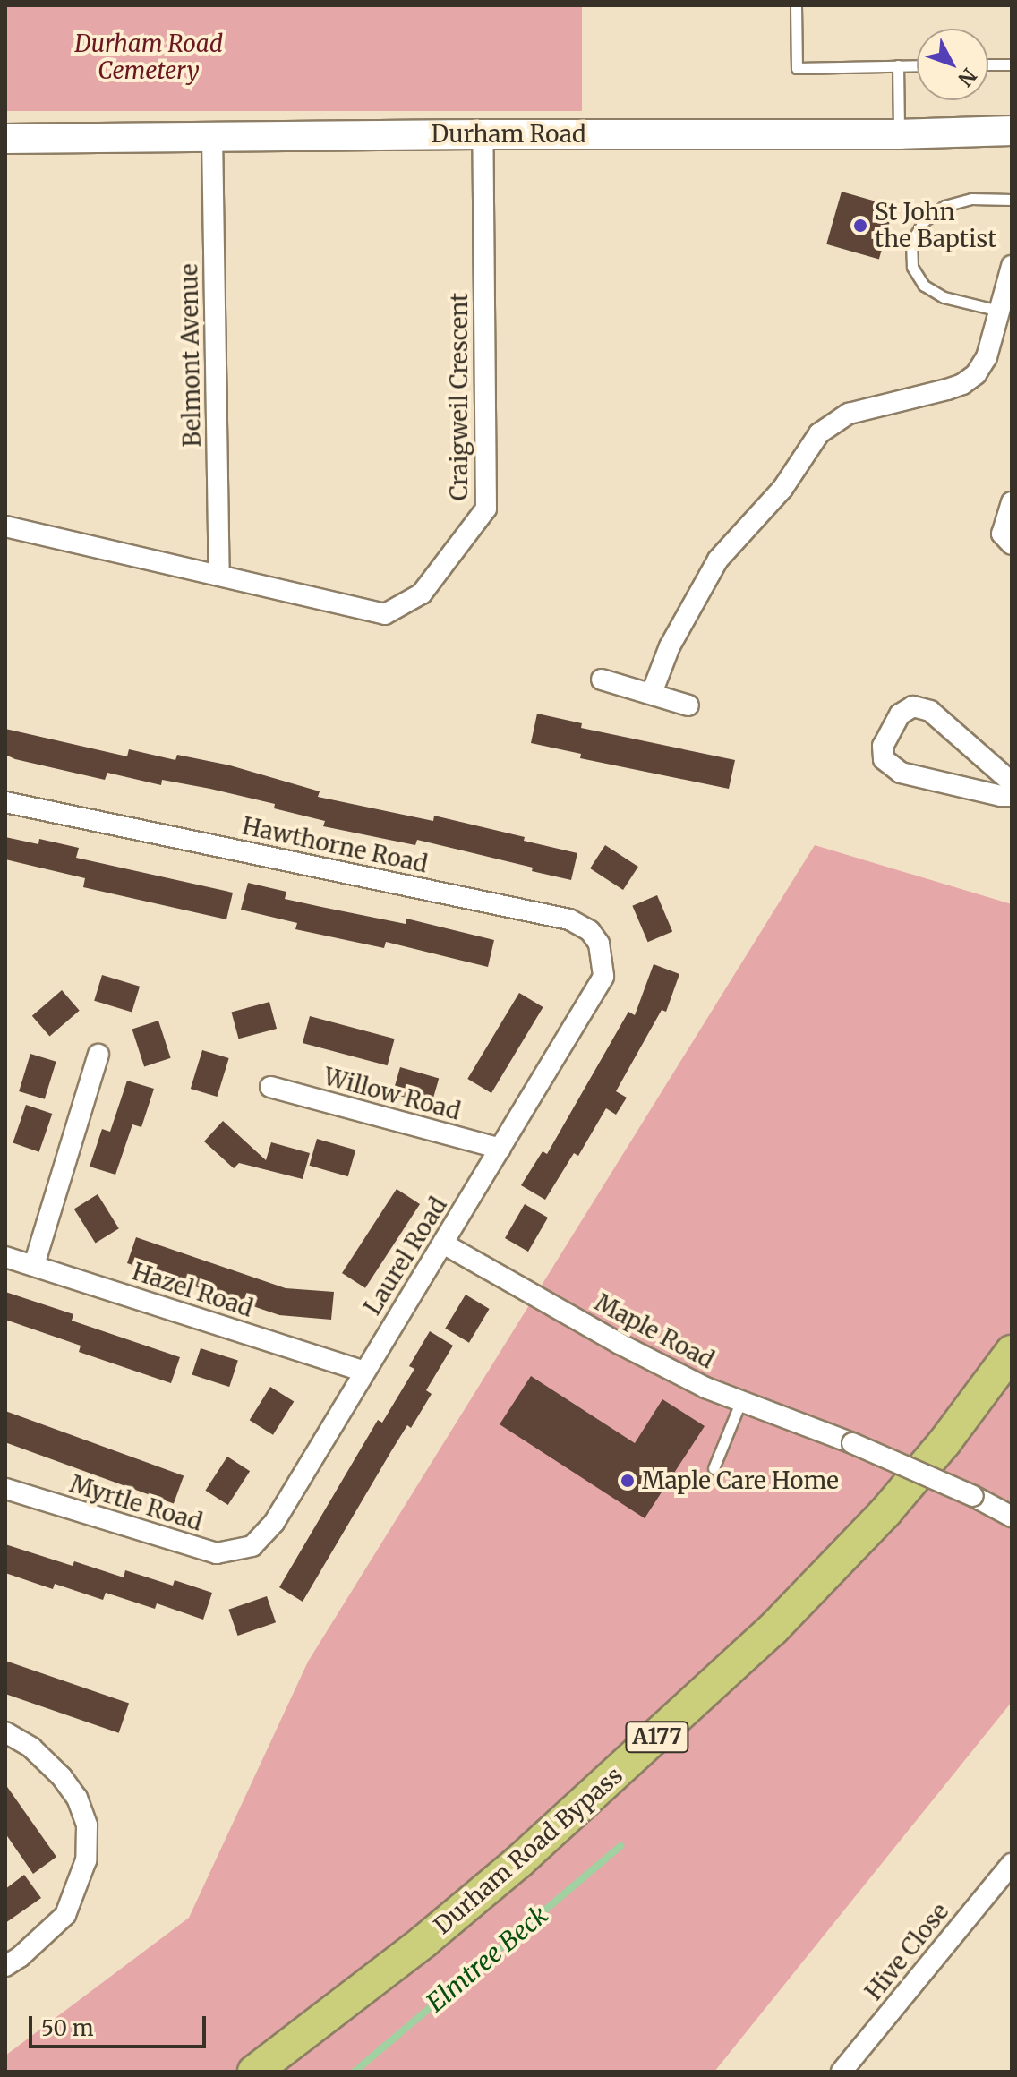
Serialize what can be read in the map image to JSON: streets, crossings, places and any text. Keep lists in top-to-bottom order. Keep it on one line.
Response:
{"streets":{"main road":["A177","Durham Road Bypass"],"street":["Durham Road","Belmont Avenue","Craigweil Crescent","Hawthorne Road","Willow Road","Laurel Road","Hazel Road","Maple Road","Myrtle Road","Hive Close"]},"crossings":[["Durham Road","Belmont Avenue"],["Durham Road","Craigweil Crescent"],["Belmont Avenue","Craigweil Crescent"],["Hawthorne Road","Laurel Road"],["Willow Road","Laurel Road"],["Laurel Road","Hazel Road"],["Laurel Road","Maple Road"],["Laurel Road","Myrtle Road"]],"water":["Elmtree Beck"],"parks":["Durham Road Cemetery"],"places":["St John the Baptist","Maple Care Home"],"scale_bar":"50 m","north":"bottom right"}
